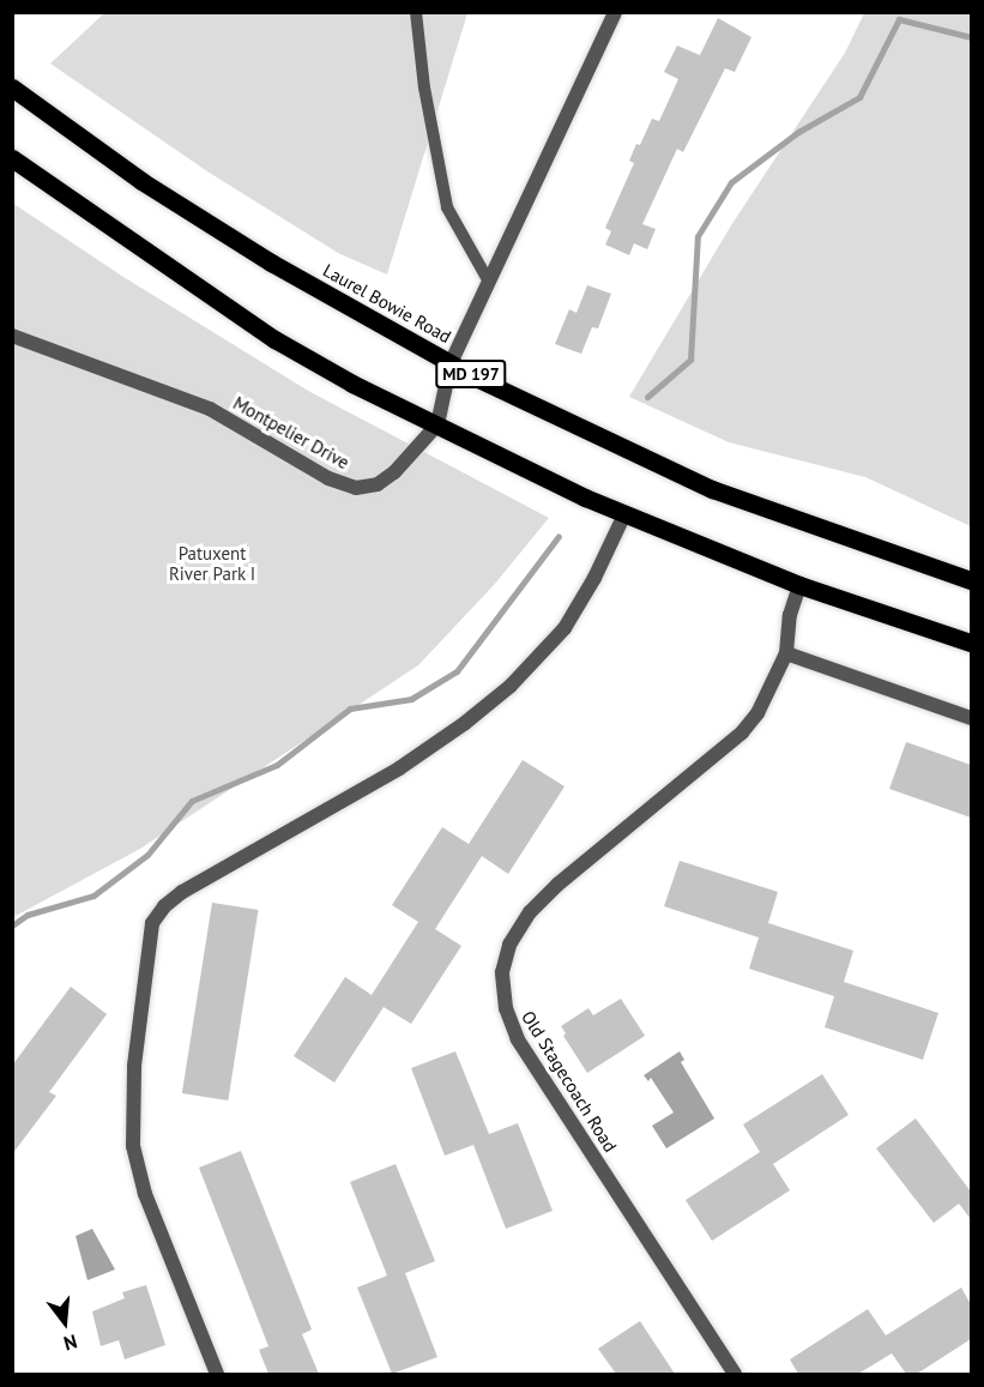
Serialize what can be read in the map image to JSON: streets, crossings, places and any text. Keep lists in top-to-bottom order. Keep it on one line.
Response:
{"streets":{"main road":["Laurel Bowie Road","MD 197"],"street":["Montpelier Drive","Old Stagecoach Road"]},"crossings":[["Laurel Bowie Road","Montpelier Drive"]],"parks":["Patuxent River Park I"],"north":"bottom"}
